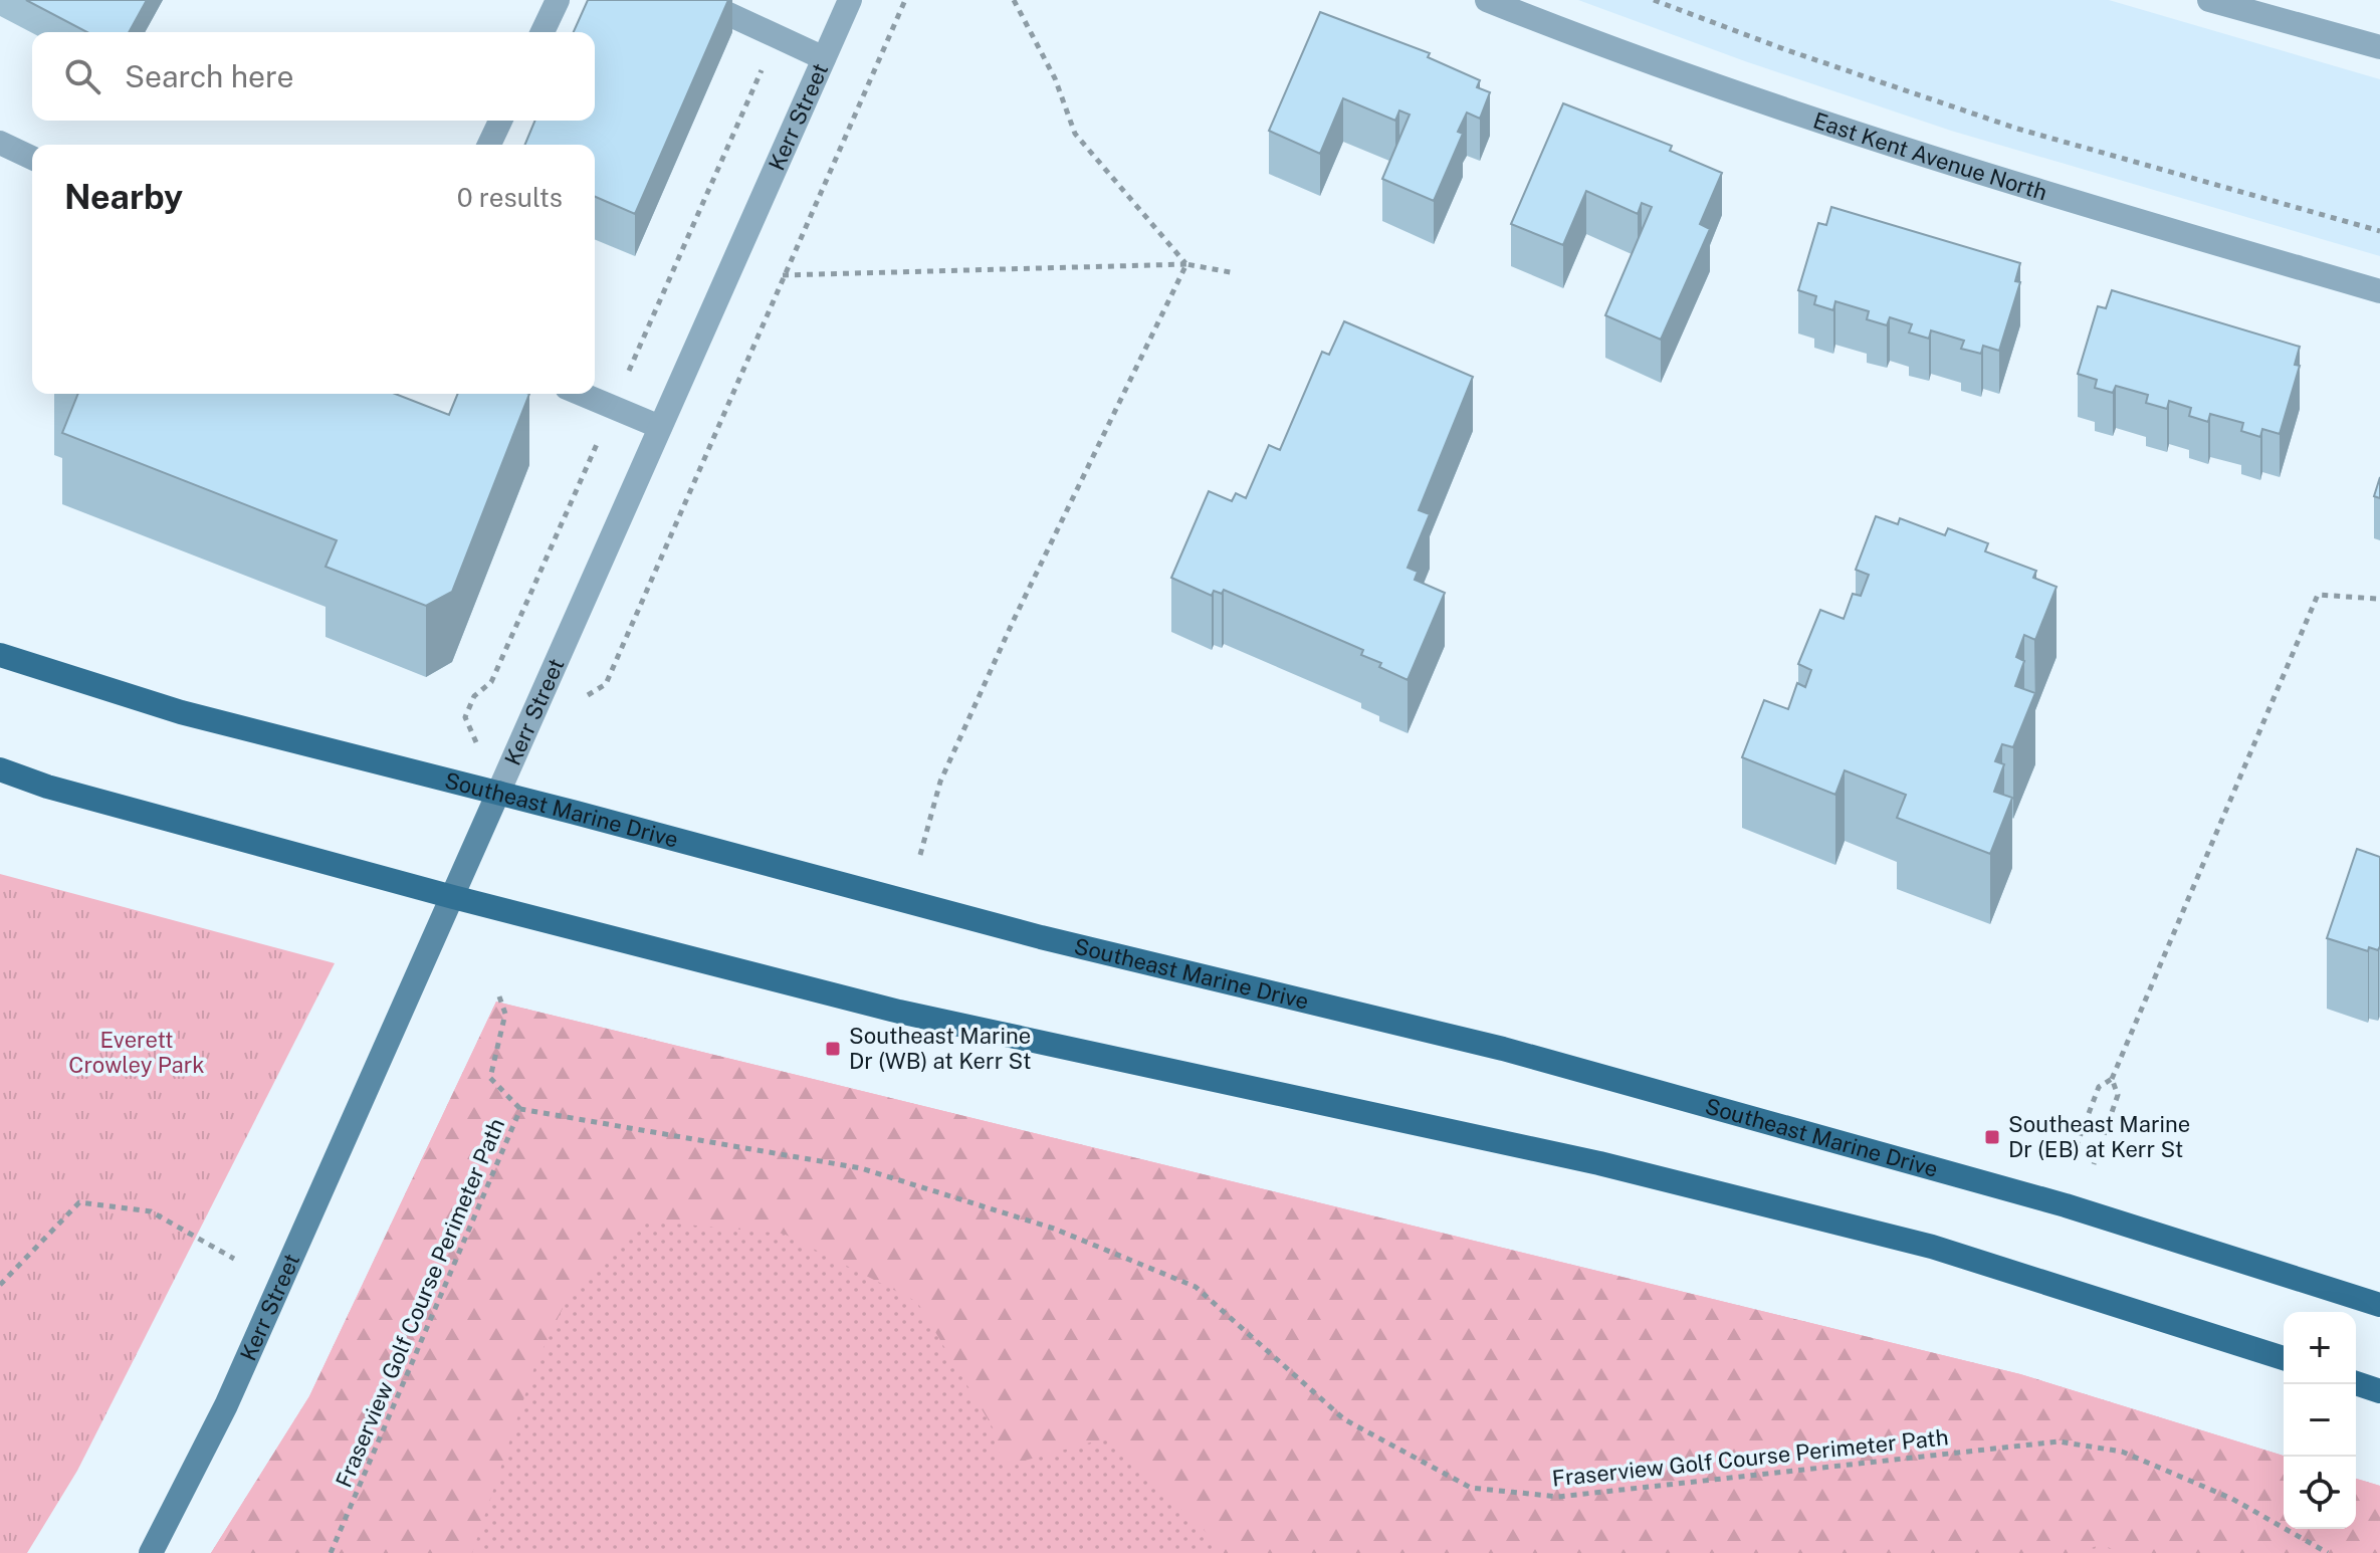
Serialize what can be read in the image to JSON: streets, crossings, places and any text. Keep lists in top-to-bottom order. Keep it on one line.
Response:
{"streets":{"main road":["Southeast Marine Drive"],"street":["Kerr Street","East Kent Avenue North"],"path":["Fraserview Golf Course Perimeter Path"]},"crossings":[["Kerr Street","Southeast Marine Drive"]],"parks":["Everett Crowley Park"],"places":{"transit":["Southeast Marine Dr (WB) at Kerr St","Southeast Marine Dr (EB) at Kerr St"]},"page":{"search":"Search here","heading":["Nearby","0 results"],"map_buttons":["+","−"]}}
